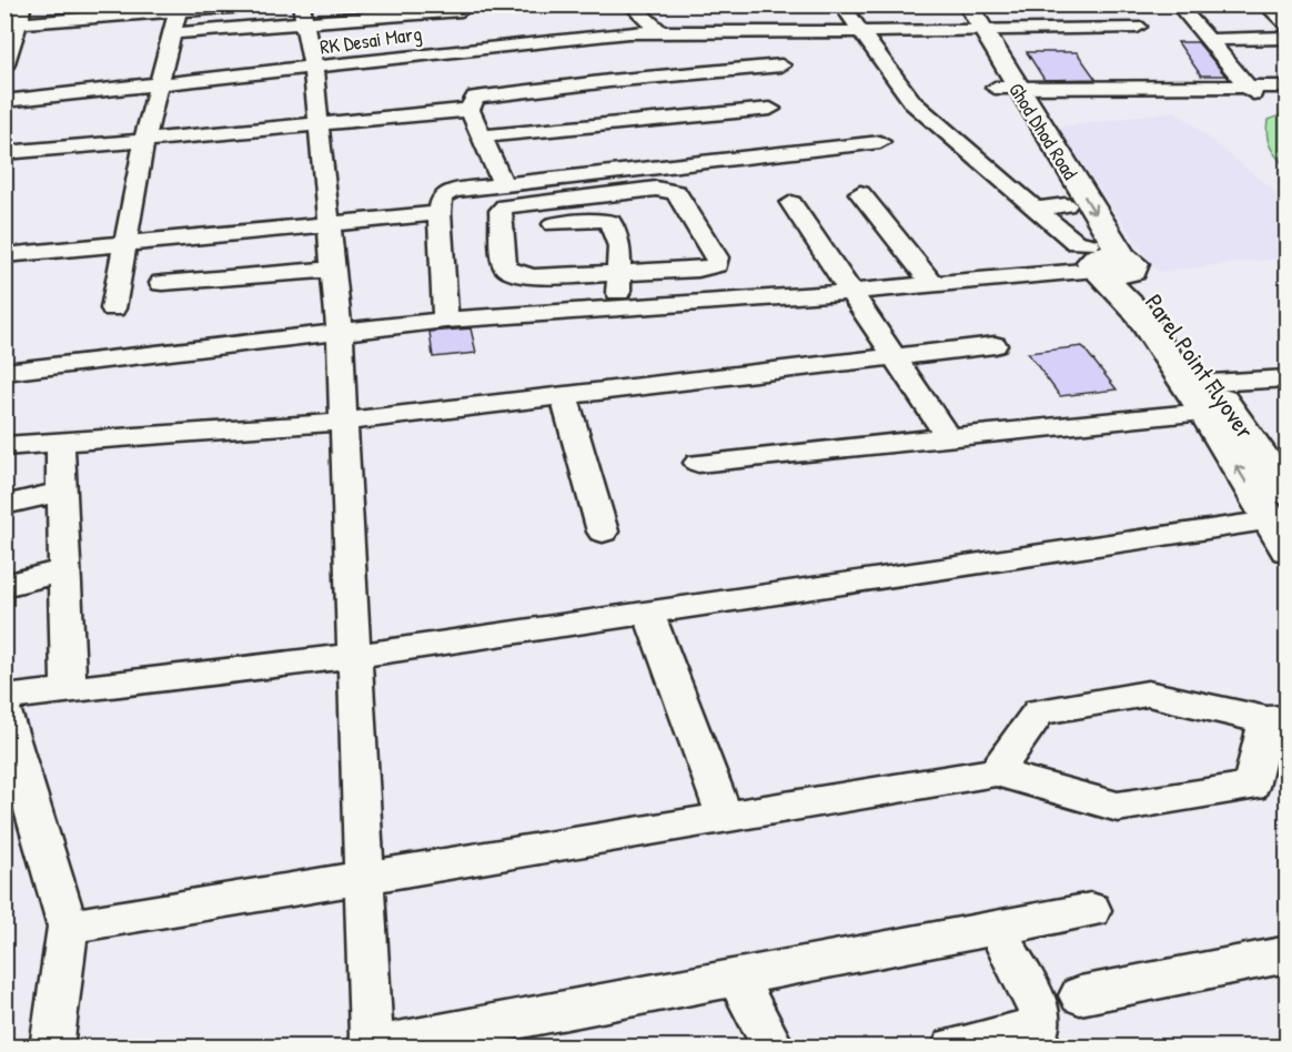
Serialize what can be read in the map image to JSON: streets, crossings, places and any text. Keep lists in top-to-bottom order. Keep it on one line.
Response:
{"streets":{"main road":["Ghod Dhod Road","Parel Point Flyover"],"street":["RK Desai Marg"]},"crossings":[["Ghod Dhod Road","Parel Point Flyover"]]}
